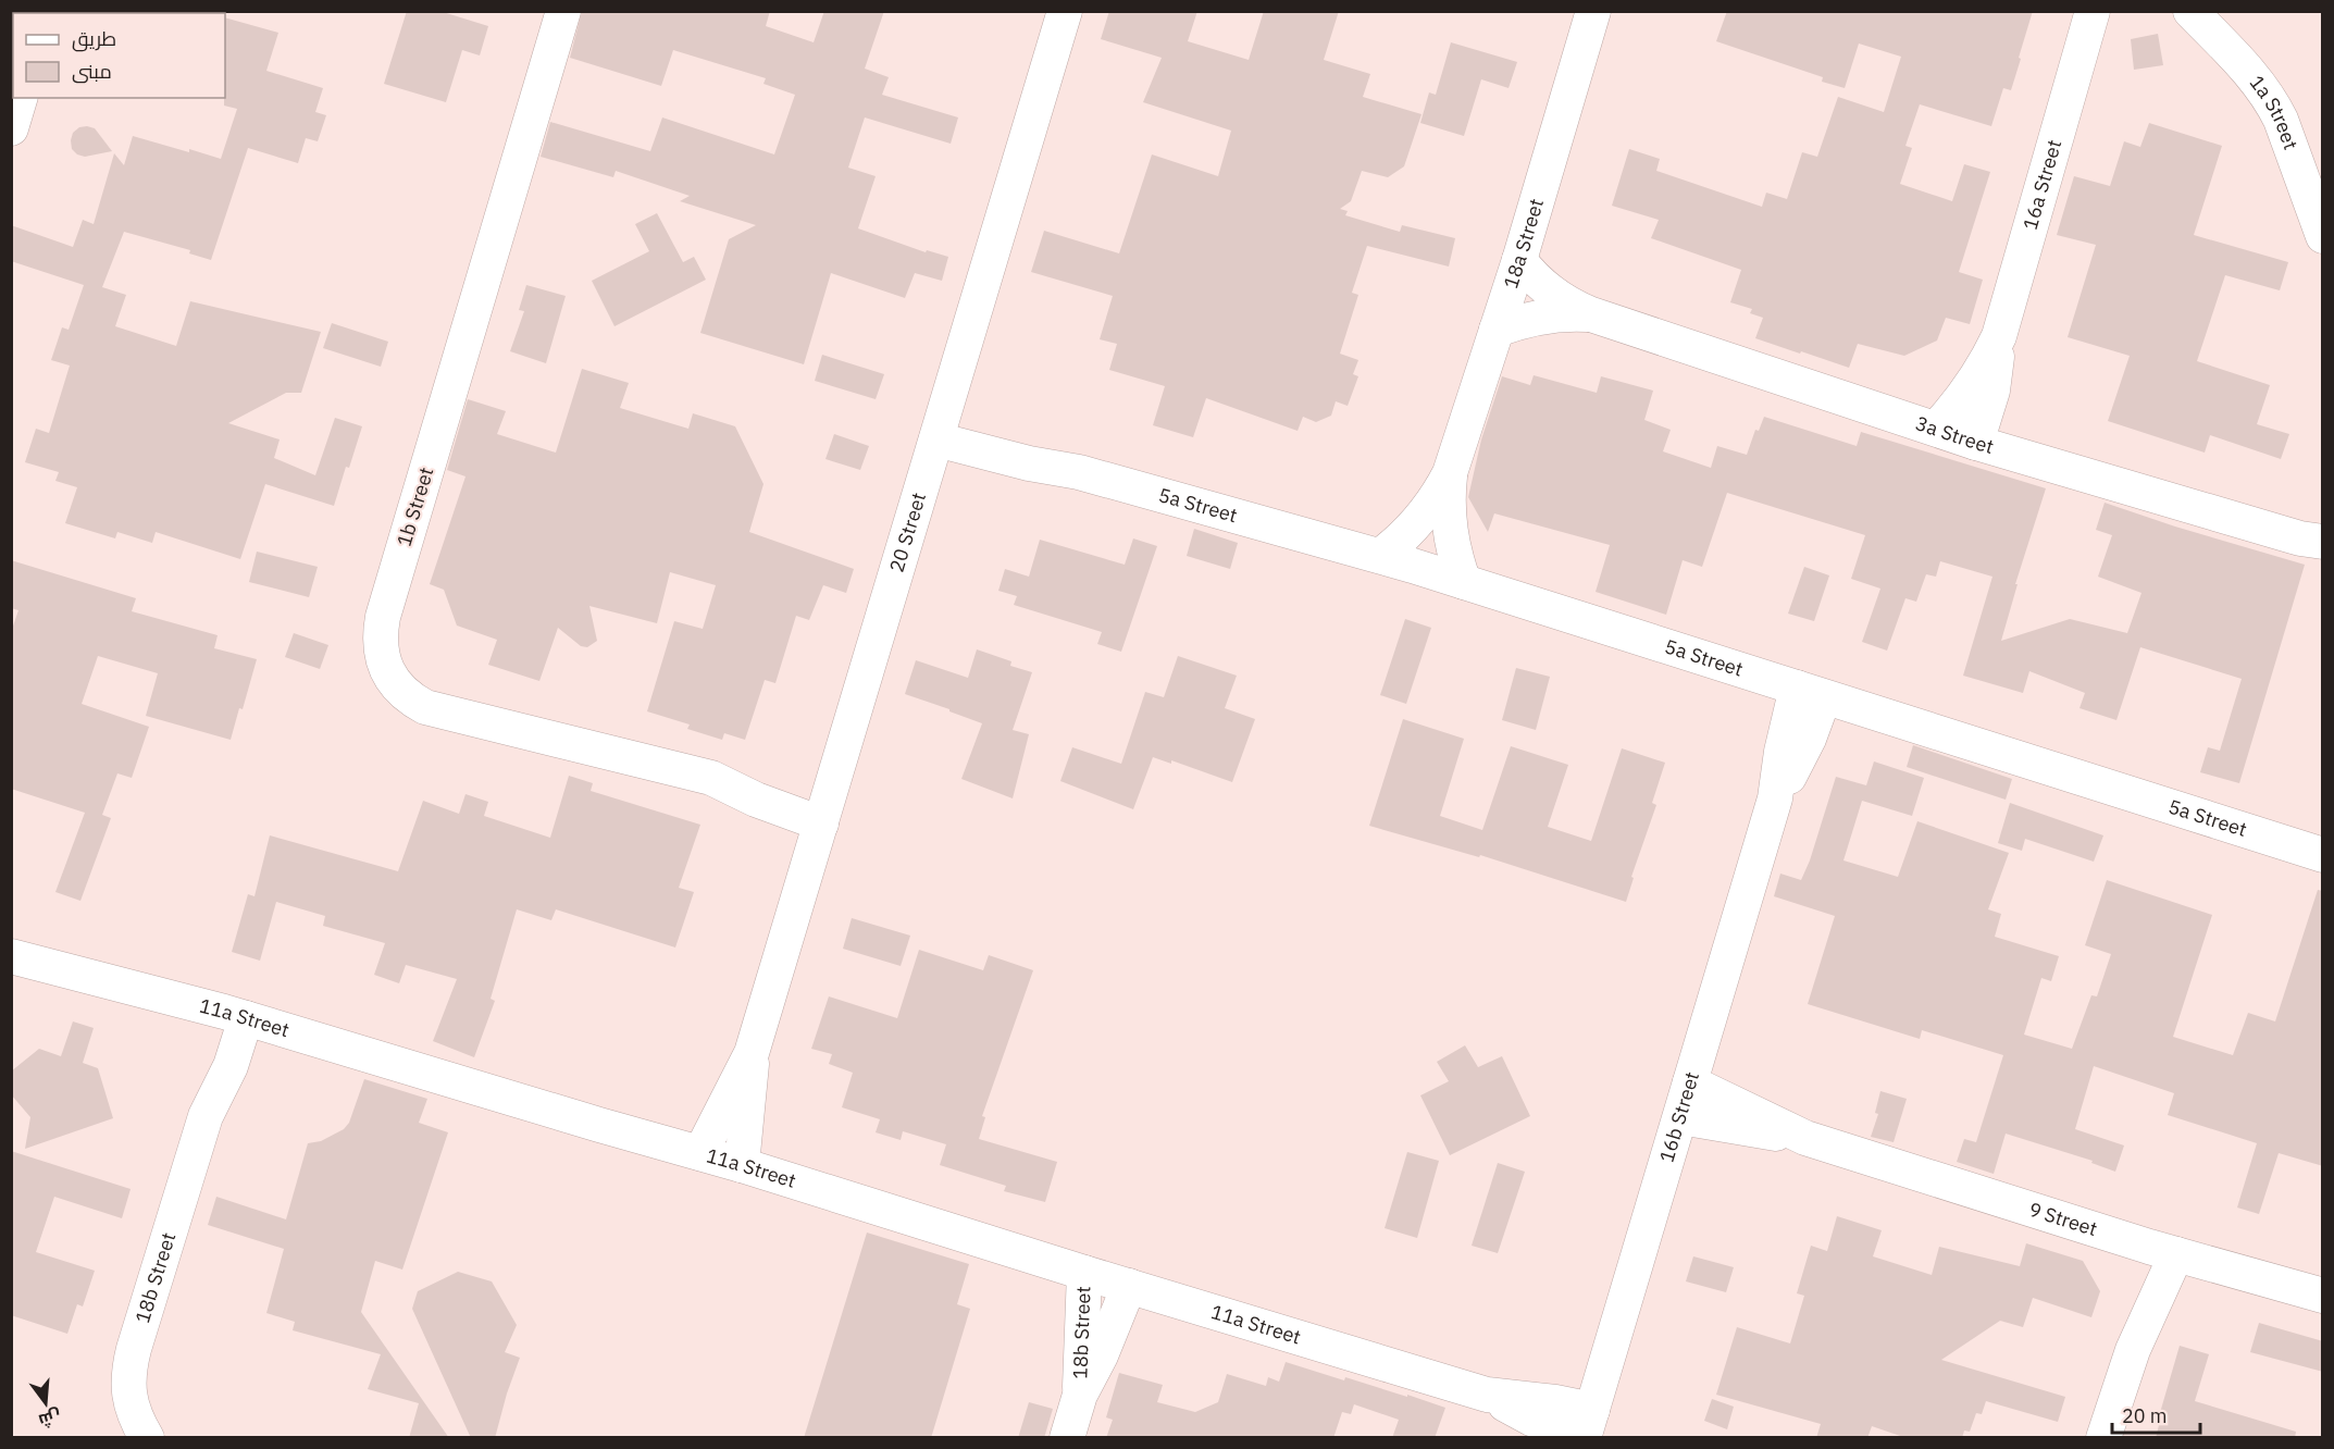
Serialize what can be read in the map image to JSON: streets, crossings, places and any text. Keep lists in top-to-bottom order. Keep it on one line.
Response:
{"streets":{"street":["1a Street","16a Street","18a Street","3a Street","5a Street","1b Street","20 Street","11a Street","16b Street","9 Street","18b Street"]},"crossings":[["16a Street","3a Street"],["18a Street","3a Street"],["18a Street","5a Street"],["5a Street","20 Street"],["5a Street","16b Street"],["1b Street","20 Street"],["20 Street","11a Street"],["11a Street","16b Street"],["11a Street","18b Street"],["16b Street","9 Street"]],"legend":["طريق","مبنى"],"scale_bar":"20 m","north":"bottom"}
